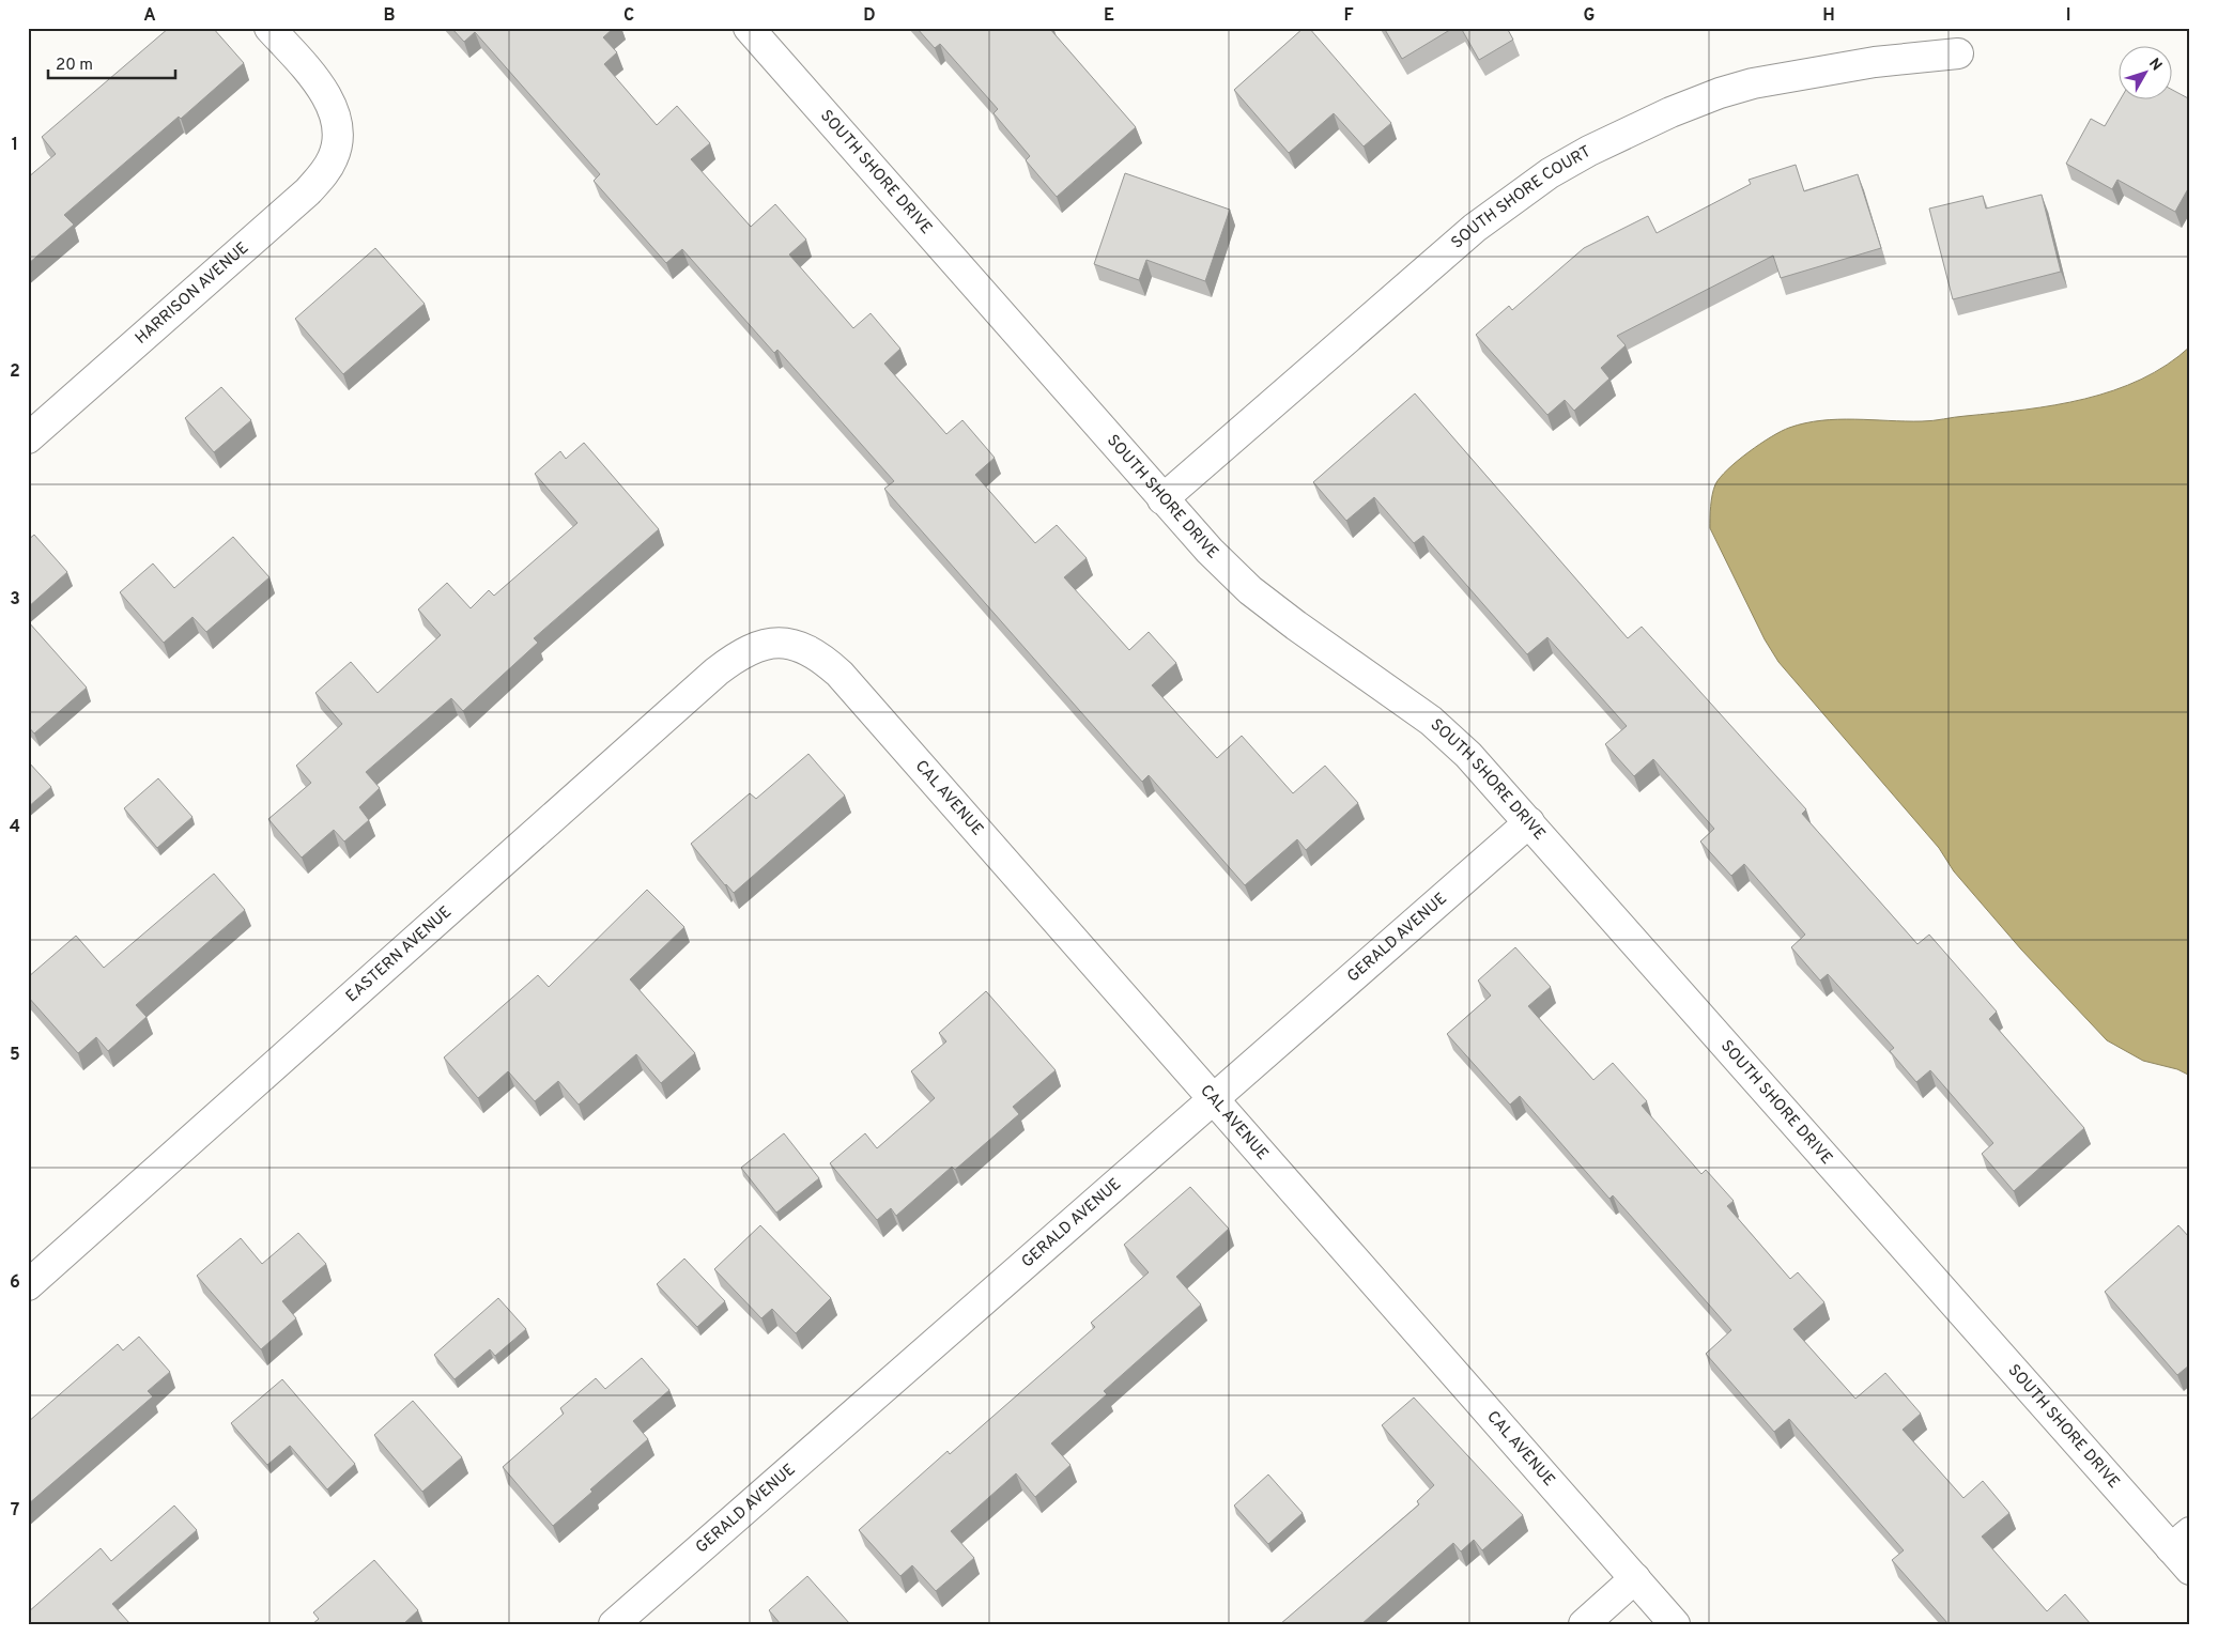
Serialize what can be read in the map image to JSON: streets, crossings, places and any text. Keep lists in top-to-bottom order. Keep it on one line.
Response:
{"streets":{"street":["SOUTH SHORE DRIVE","SOUTH SHORE COURT","HARRISON AVENUE","CAL AVENUE","GERALD AVENUE","EASTERN AVENUE"]},"crossings":[["SOUTH SHORE DRIVE","SOUTH SHORE COURT"],["SOUTH SHORE DRIVE","GERALD AVENUE"],["CAL AVENUE","GERALD AVENUE"],["CAL AVENUE","EASTERN AVENUE"]],"scale_bar":"20 m","north":"top right","grid":{"columns":["A","B","C","D","E","F","G","H","I"],"rows":["1","2","3","4","5","6","7"]}}
